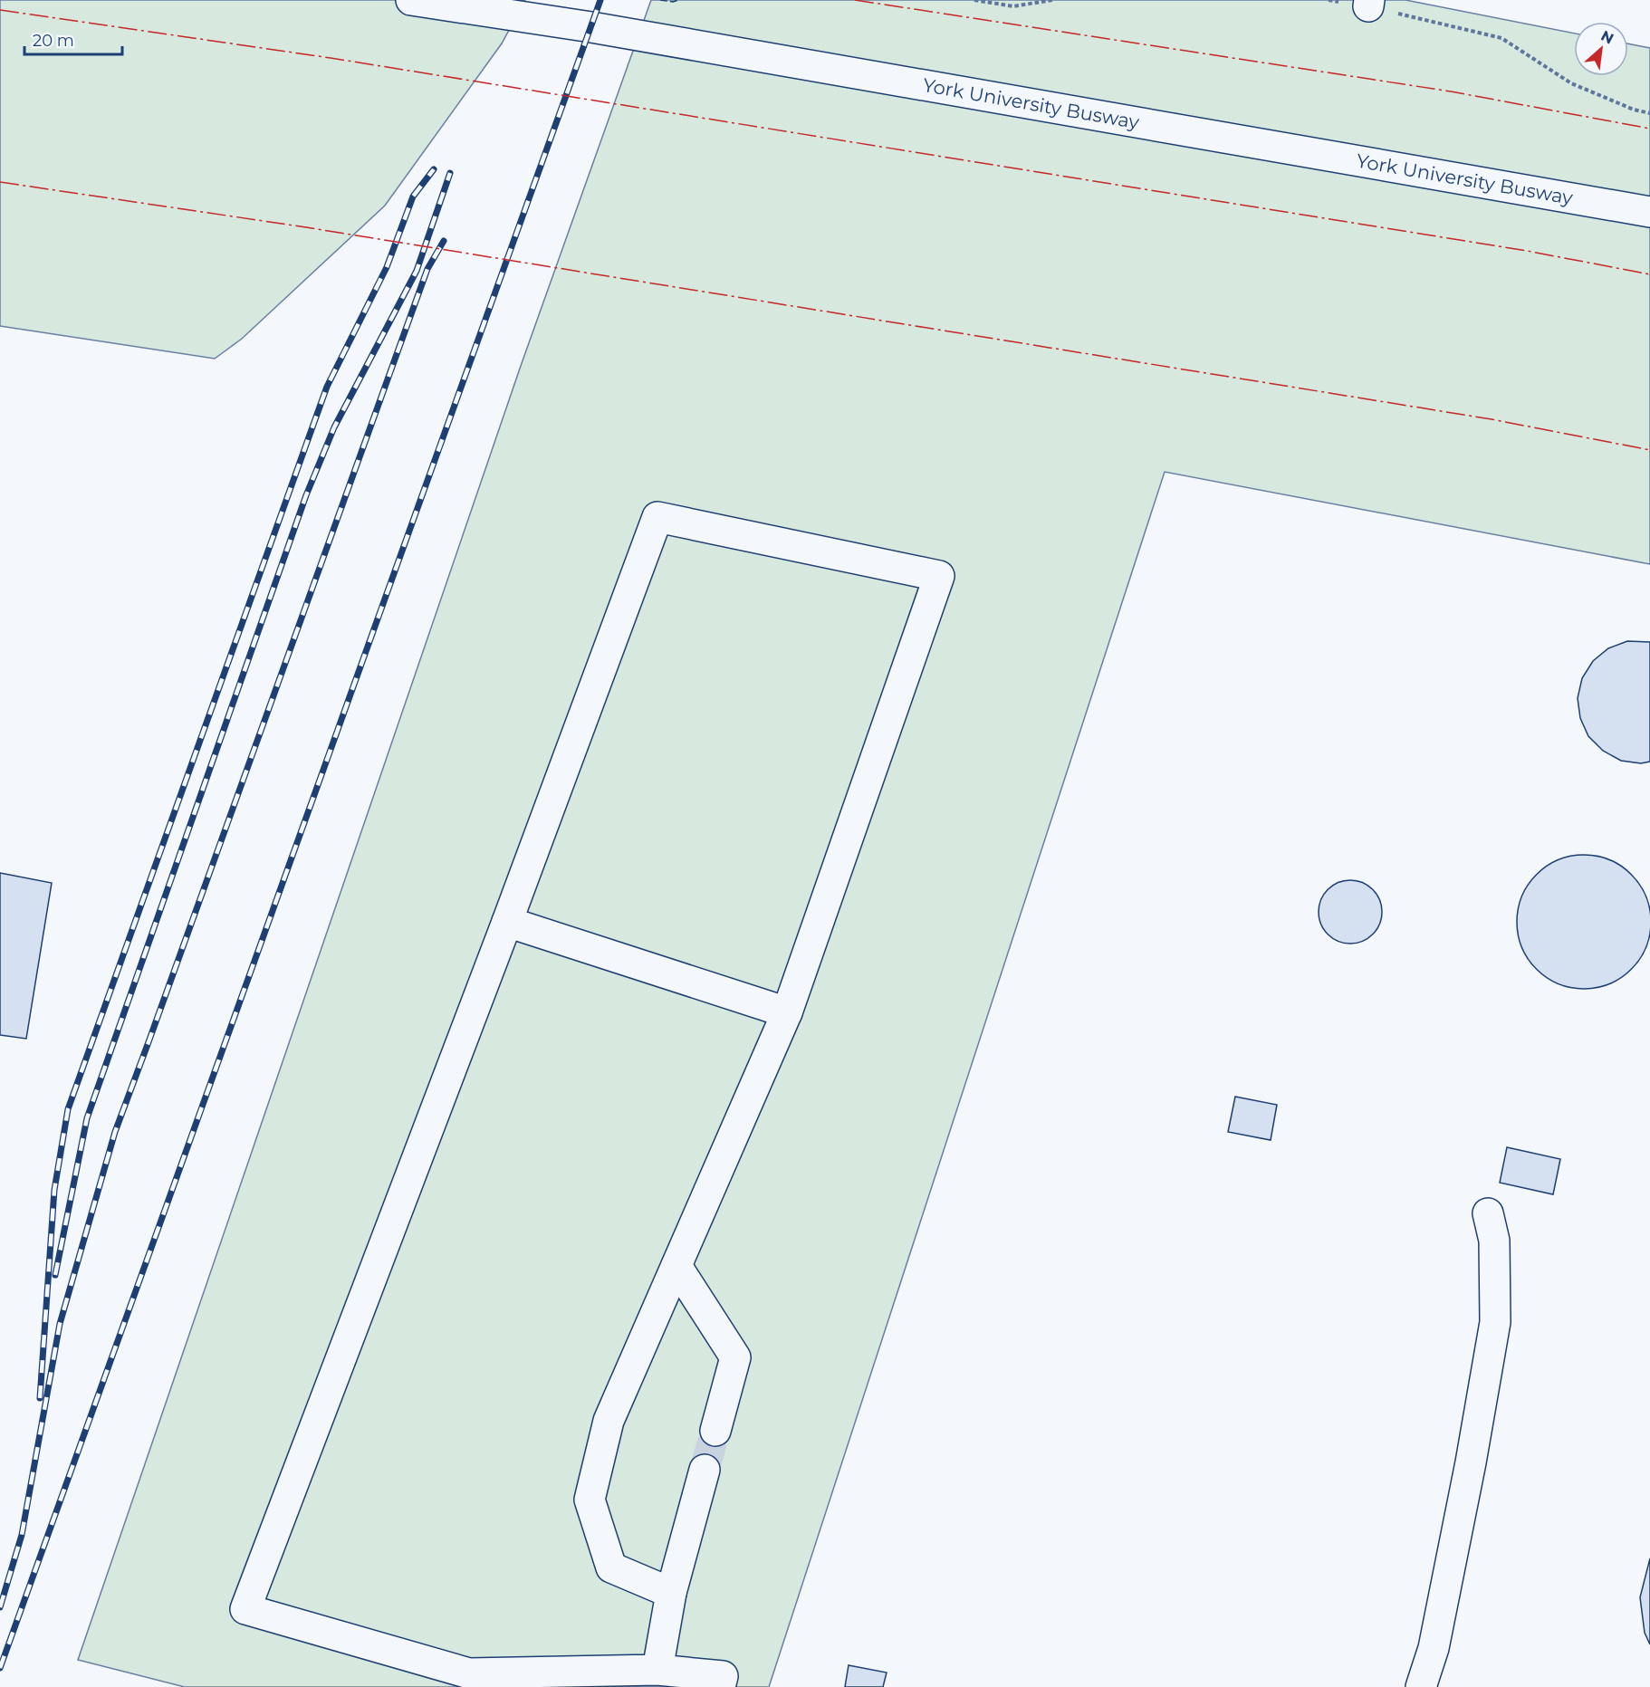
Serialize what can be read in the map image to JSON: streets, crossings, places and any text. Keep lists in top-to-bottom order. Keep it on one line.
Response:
{"streets":{"lane":["York University Busway"]},"scale_bar":"20 m","north":"top right"}
